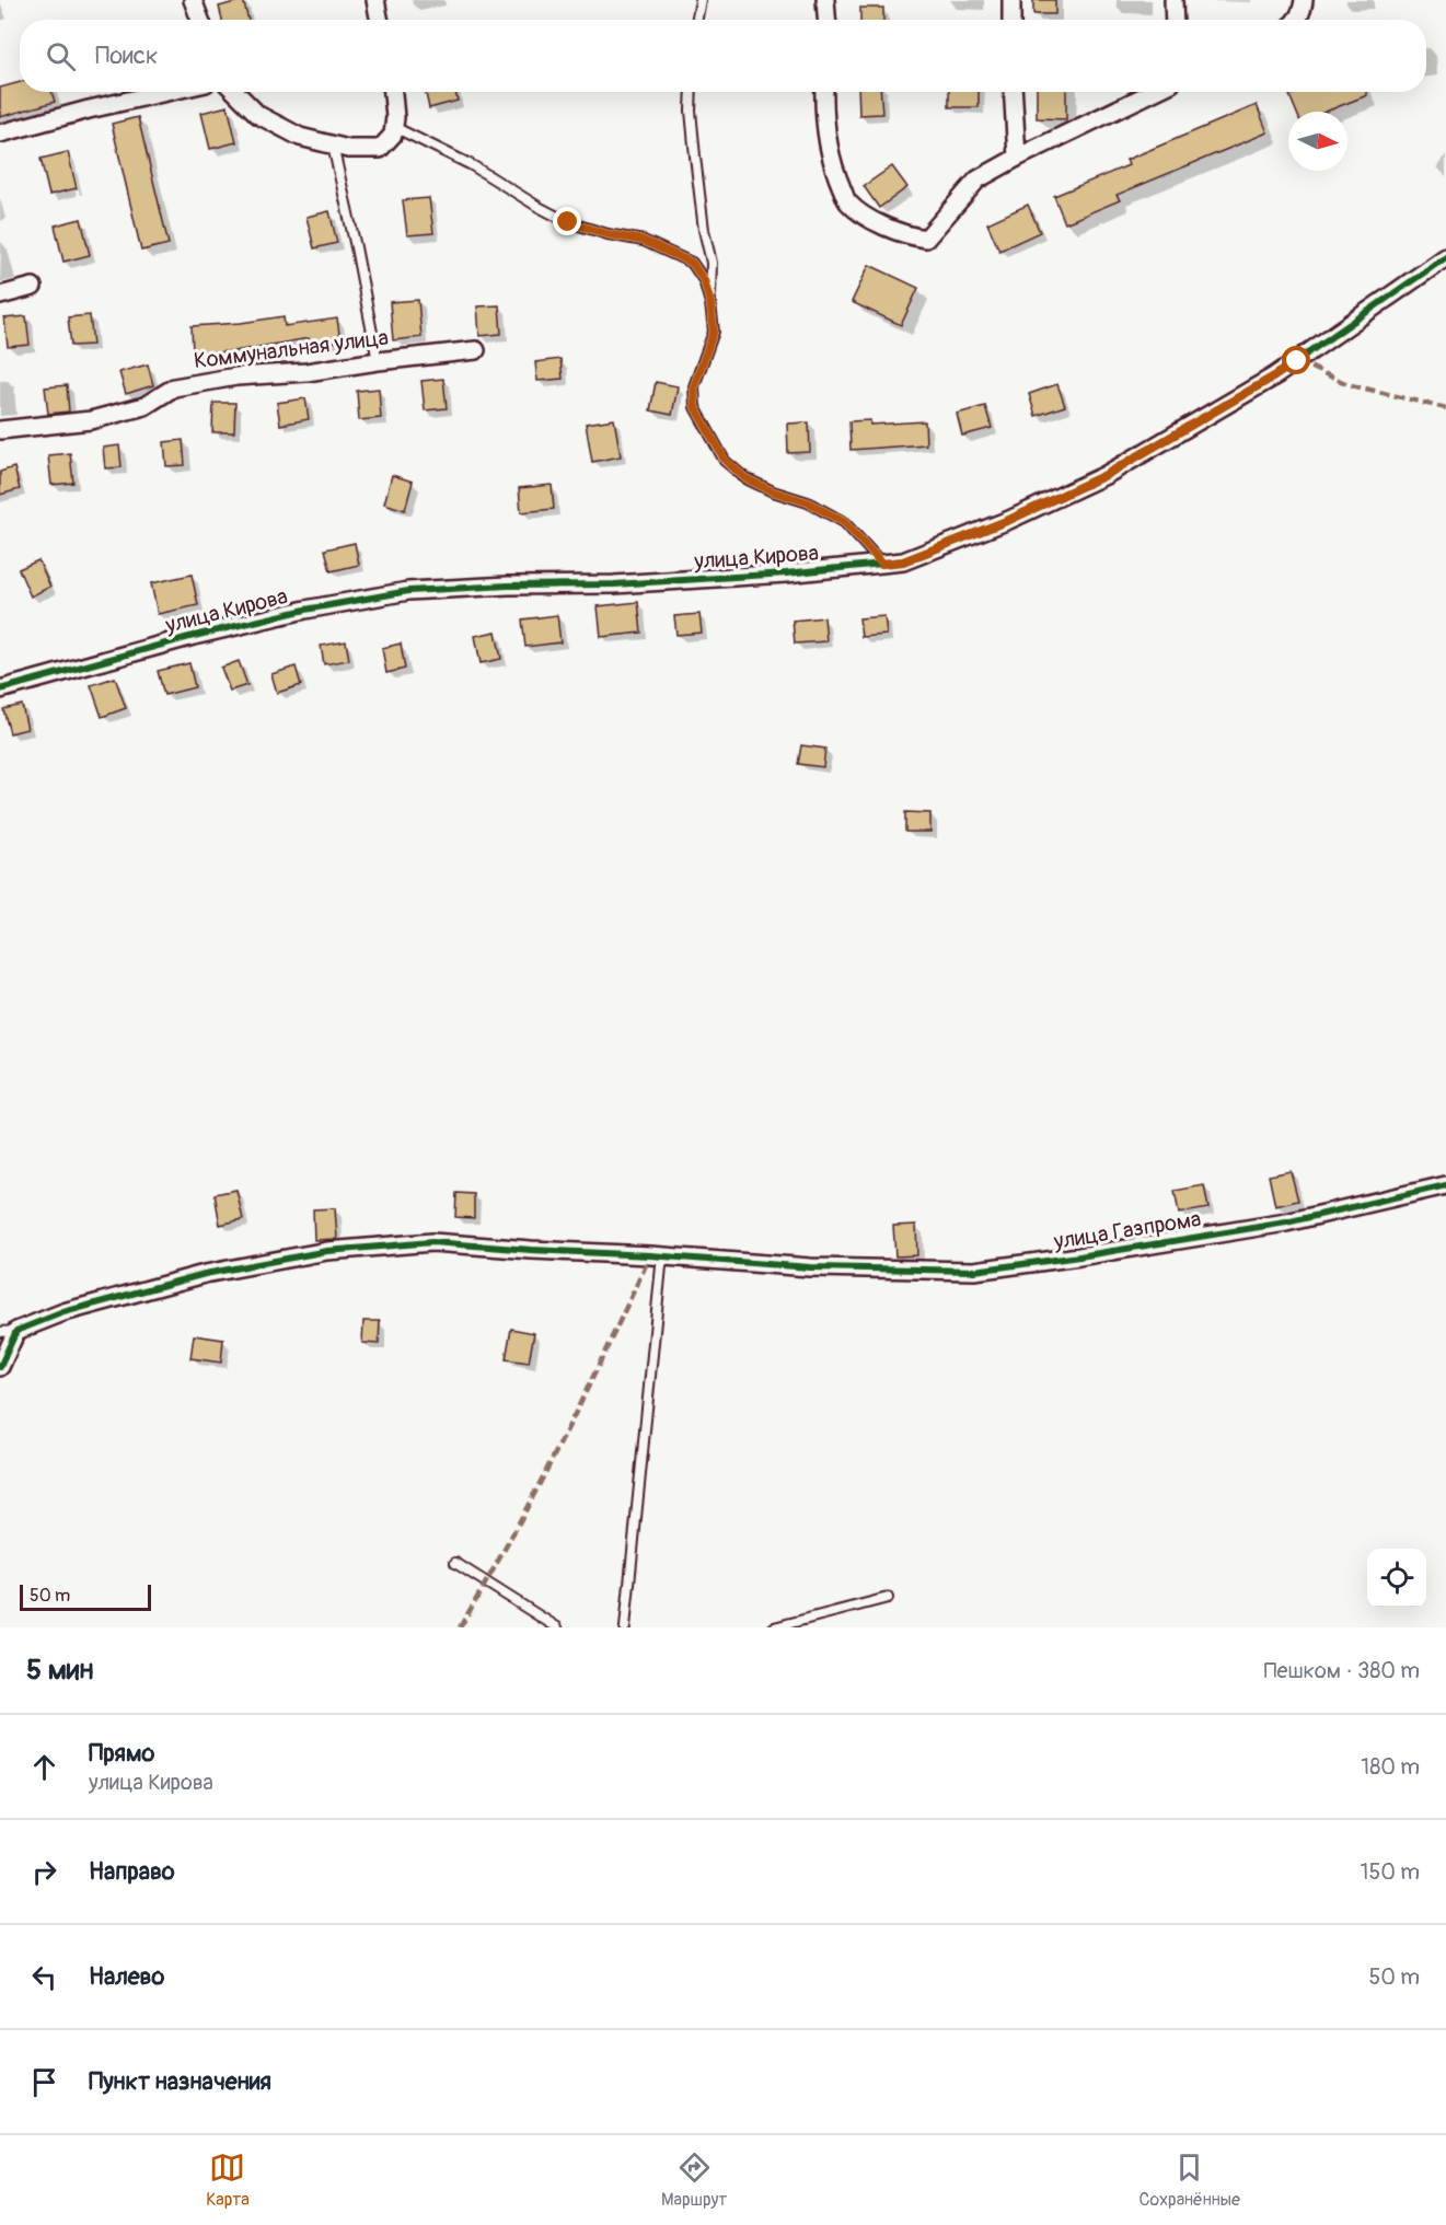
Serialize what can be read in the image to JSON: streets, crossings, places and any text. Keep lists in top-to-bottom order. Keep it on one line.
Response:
{"streets":{"street":["Коммунальная улица","улица Кирова","улица Газпрома"]},"scale_bar":"50 m","north":"right","page":{"search":"Поиск","scale":"50 m","heading":["5 мин","Пешком · 380 m"],"list":[["Прямо","улица Кирова","180 m"],["Направо","150 m"],["Налево","50 m"],"Пункт назначения"],"nav":["Карта","Маршрут","Сохранённые"]}}
